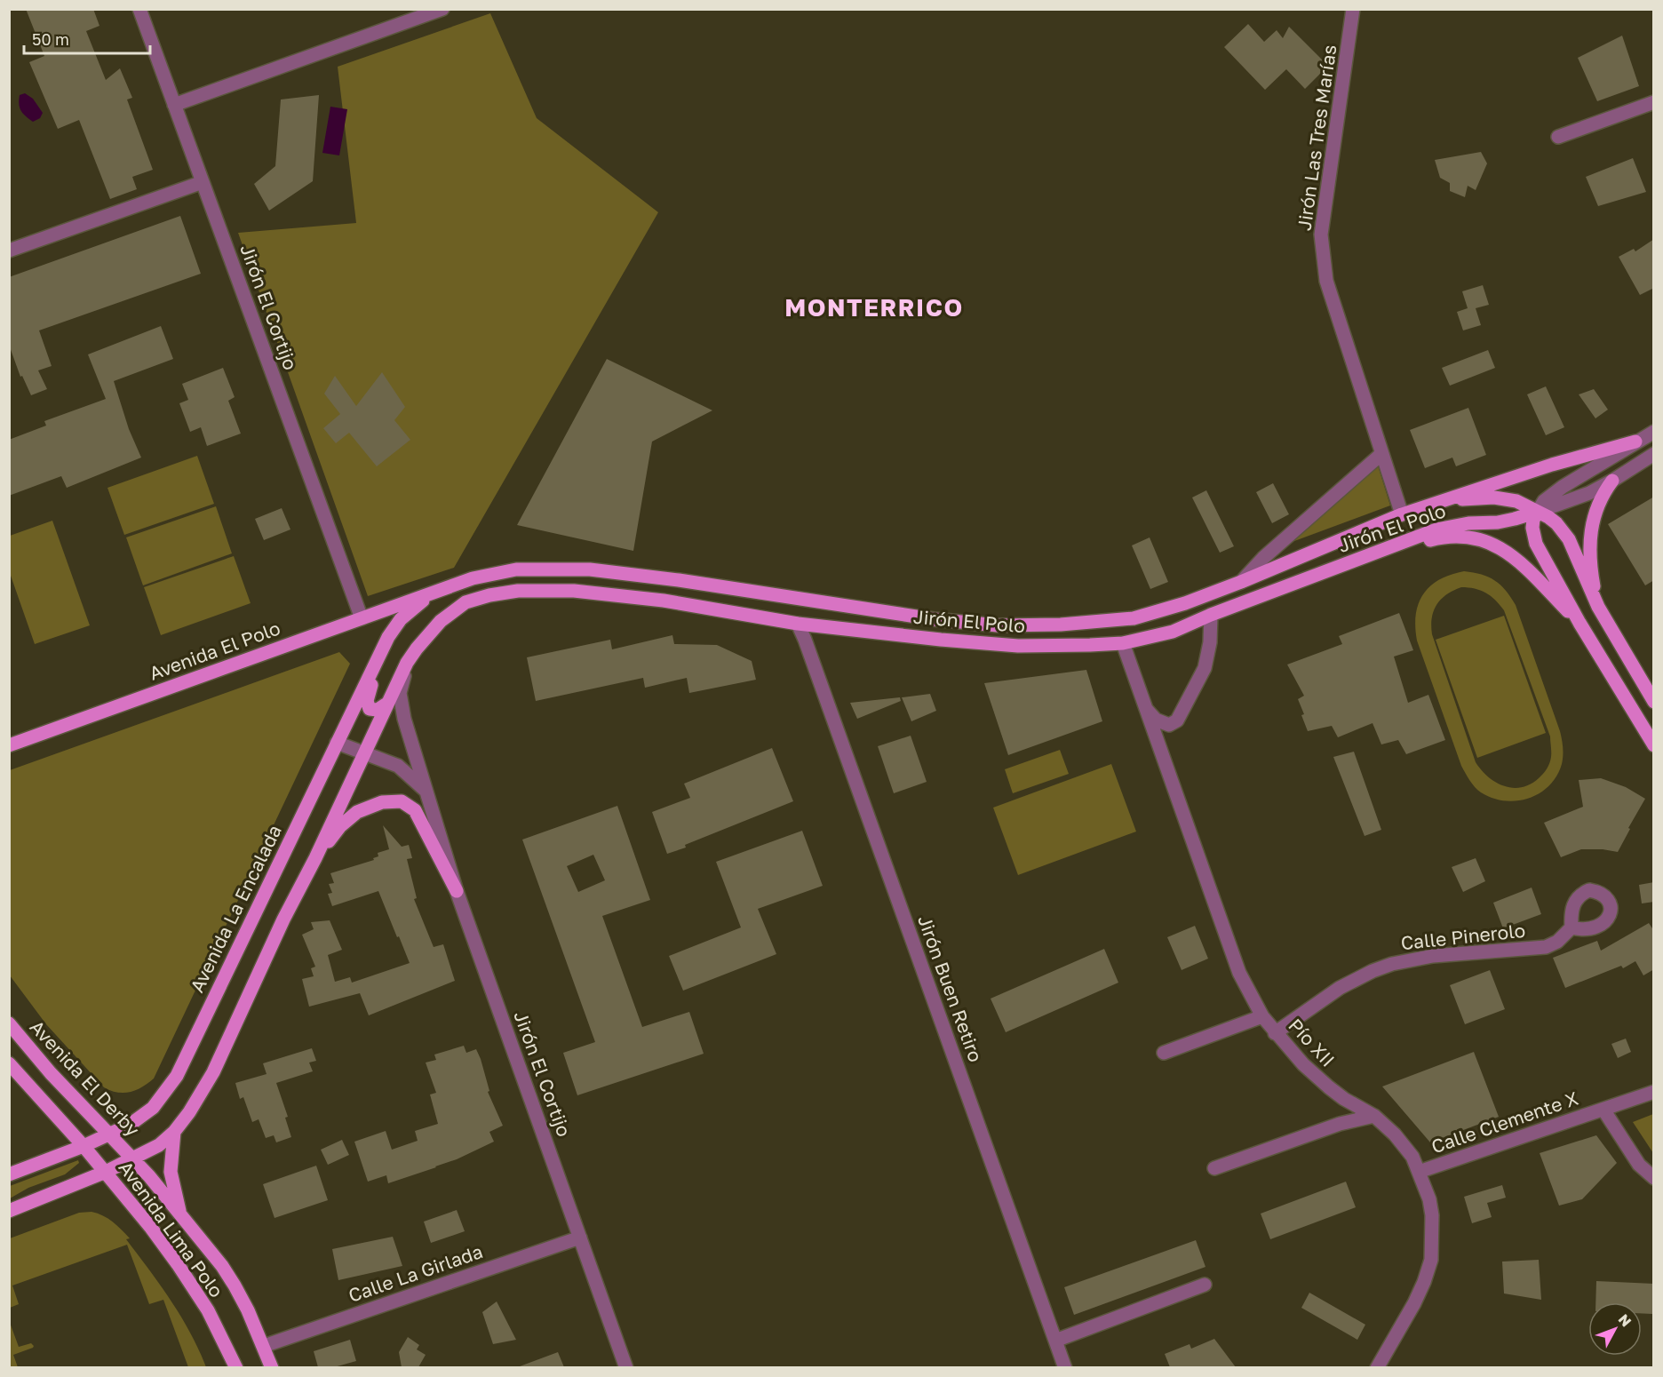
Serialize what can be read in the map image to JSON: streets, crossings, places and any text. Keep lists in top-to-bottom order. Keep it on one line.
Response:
{"streets":{"main road":["Jirón El Polo","Avenida El Polo","Avenida La Encalada","Avenida El Derby","Avenida Lima Polo"],"street":["Jirón Las Tres Marías","Jirón El Cortijo","Calle Pinerolo","Jirón Buen Retiro","Pío XII","Calle Clemente X","Calle La Girlada"]},"crossings":[["Jirón Las Tres Marías","Jirón El Polo"],["Jirón El Cortijo","Jirón El Polo"],["Jirón El Cortijo","Avenida El Polo"],["Jirón El Cortijo","Calle La Girlada"],["Jirón El Polo","Avenida El Polo"],["Jirón El Polo","Avenida La Encalada"],["Jirón El Polo","Jirón Buen Retiro"],["Jirón El Polo","Pío XII"],["Avenida El Polo","Avenida La Encalada"],["Avenida La Encalada","Avenida El Derby"],["Avenida La Encalada","Avenida Lima Polo"],["Calle Pinerolo","Pío XII"],["Pío XII","Calle Clemente X"],["Avenida El Derby","Avenida Lima Polo"],["Avenida Lima Polo","Calle La Girlada"]],"districts":["MONTERRICO"],"scale_bar":"50 m","north":"top right"}
